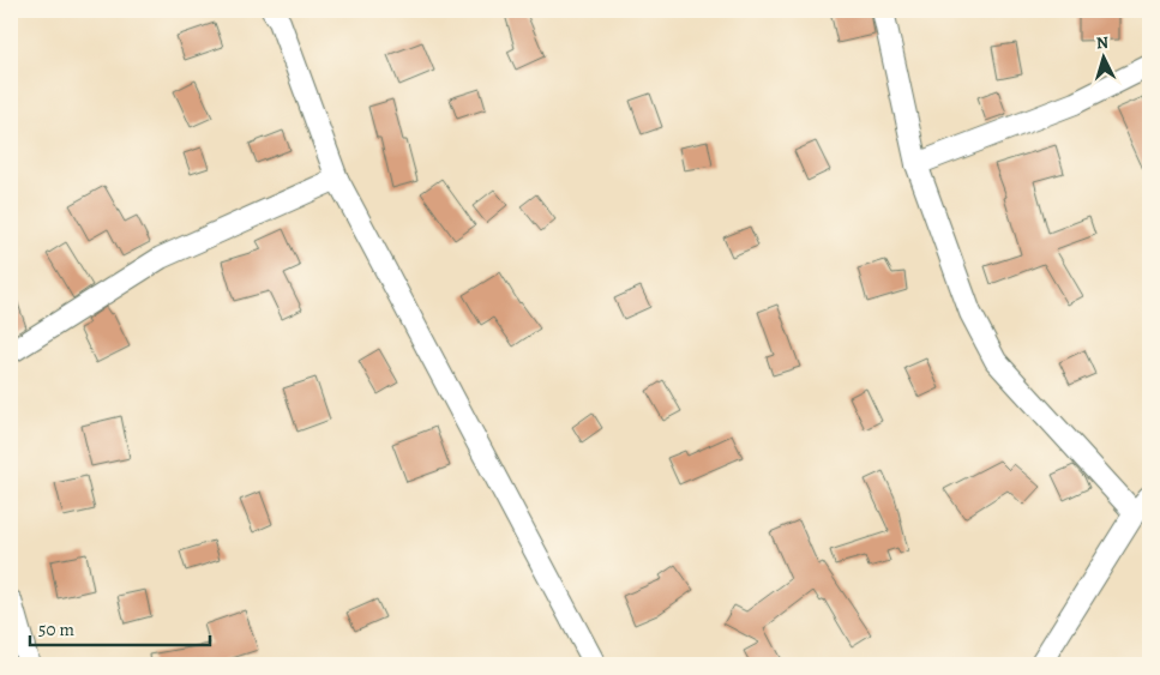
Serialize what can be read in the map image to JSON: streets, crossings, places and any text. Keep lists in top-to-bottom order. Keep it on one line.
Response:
{"scale_bar":"50 m","north":"top"}
